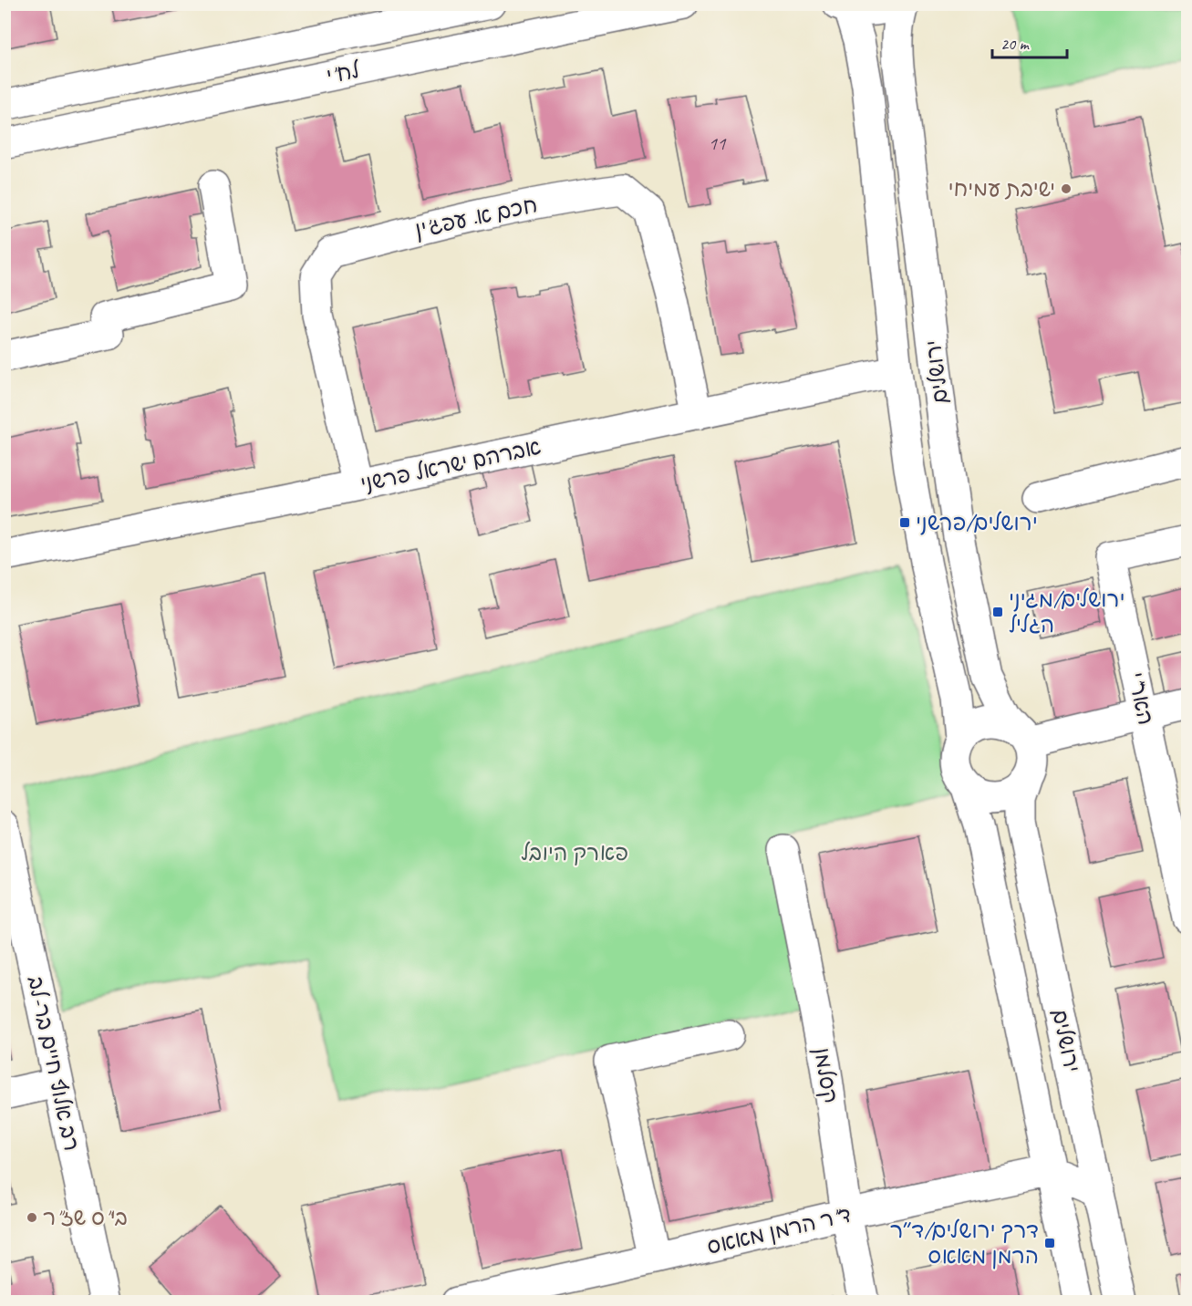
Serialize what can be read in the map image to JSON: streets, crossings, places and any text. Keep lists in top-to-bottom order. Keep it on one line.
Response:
{"streets":{"street":["לח\"י","חכם א. עפג'ין","ירושלים","אברהם ישראל פרשני","האר\"י","רב אלוף חיים בר-לב","קסלמן","ד\"ר הרמן מאאס"]},"crossings":[["חכם א. עפג'ין","אברהם ישראל פרשני"],["ירושלים","אברהם ישראל פרשני"],["ירושלים","ד\"ר הרמן מאאס"],["קסלמן","ד\"ר הרמן מאאס"]],"parks":["פארק היובל"],"places":{"other":["ישיבת עמיחי","בי\"ס שז\"ר"],"transit":["ירושלים/פרשני","ירושלים/מגיני הגליל","דרך ירושלים/ד״ר הרמן מאאס"]},"house_numbers":["11"],"scale_bar":"20 m"}
